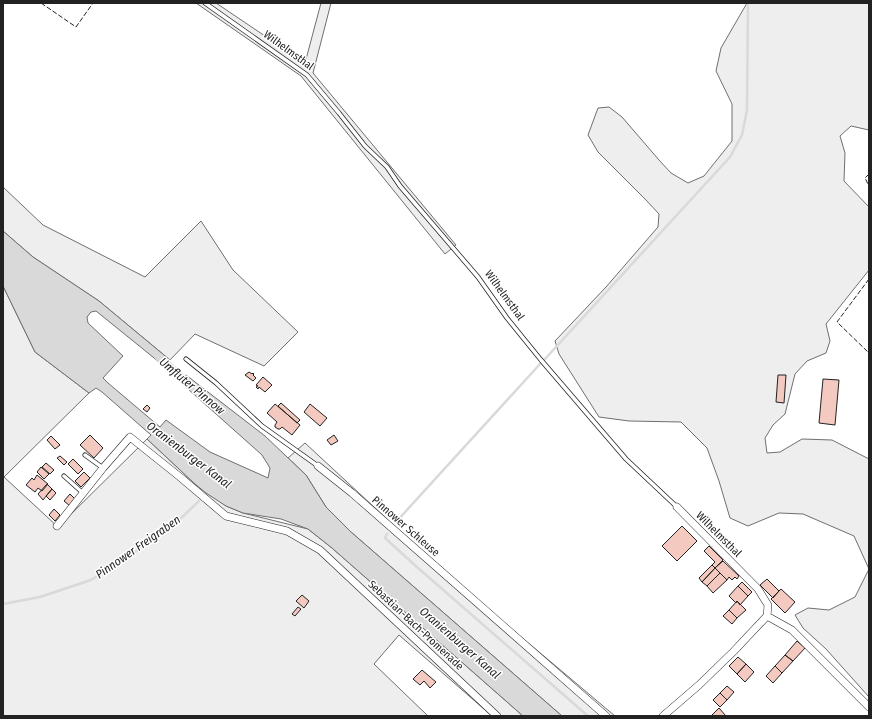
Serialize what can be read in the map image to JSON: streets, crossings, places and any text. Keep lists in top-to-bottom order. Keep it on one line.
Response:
{"streets":{"street":["Wilhelmsthal","Pinnower Schleuse","Sebastian-Bach-Promenade"]},"water":["Umfluter Pinnow","Oranienburger Kanal","Pinnower Freigraben"]}
